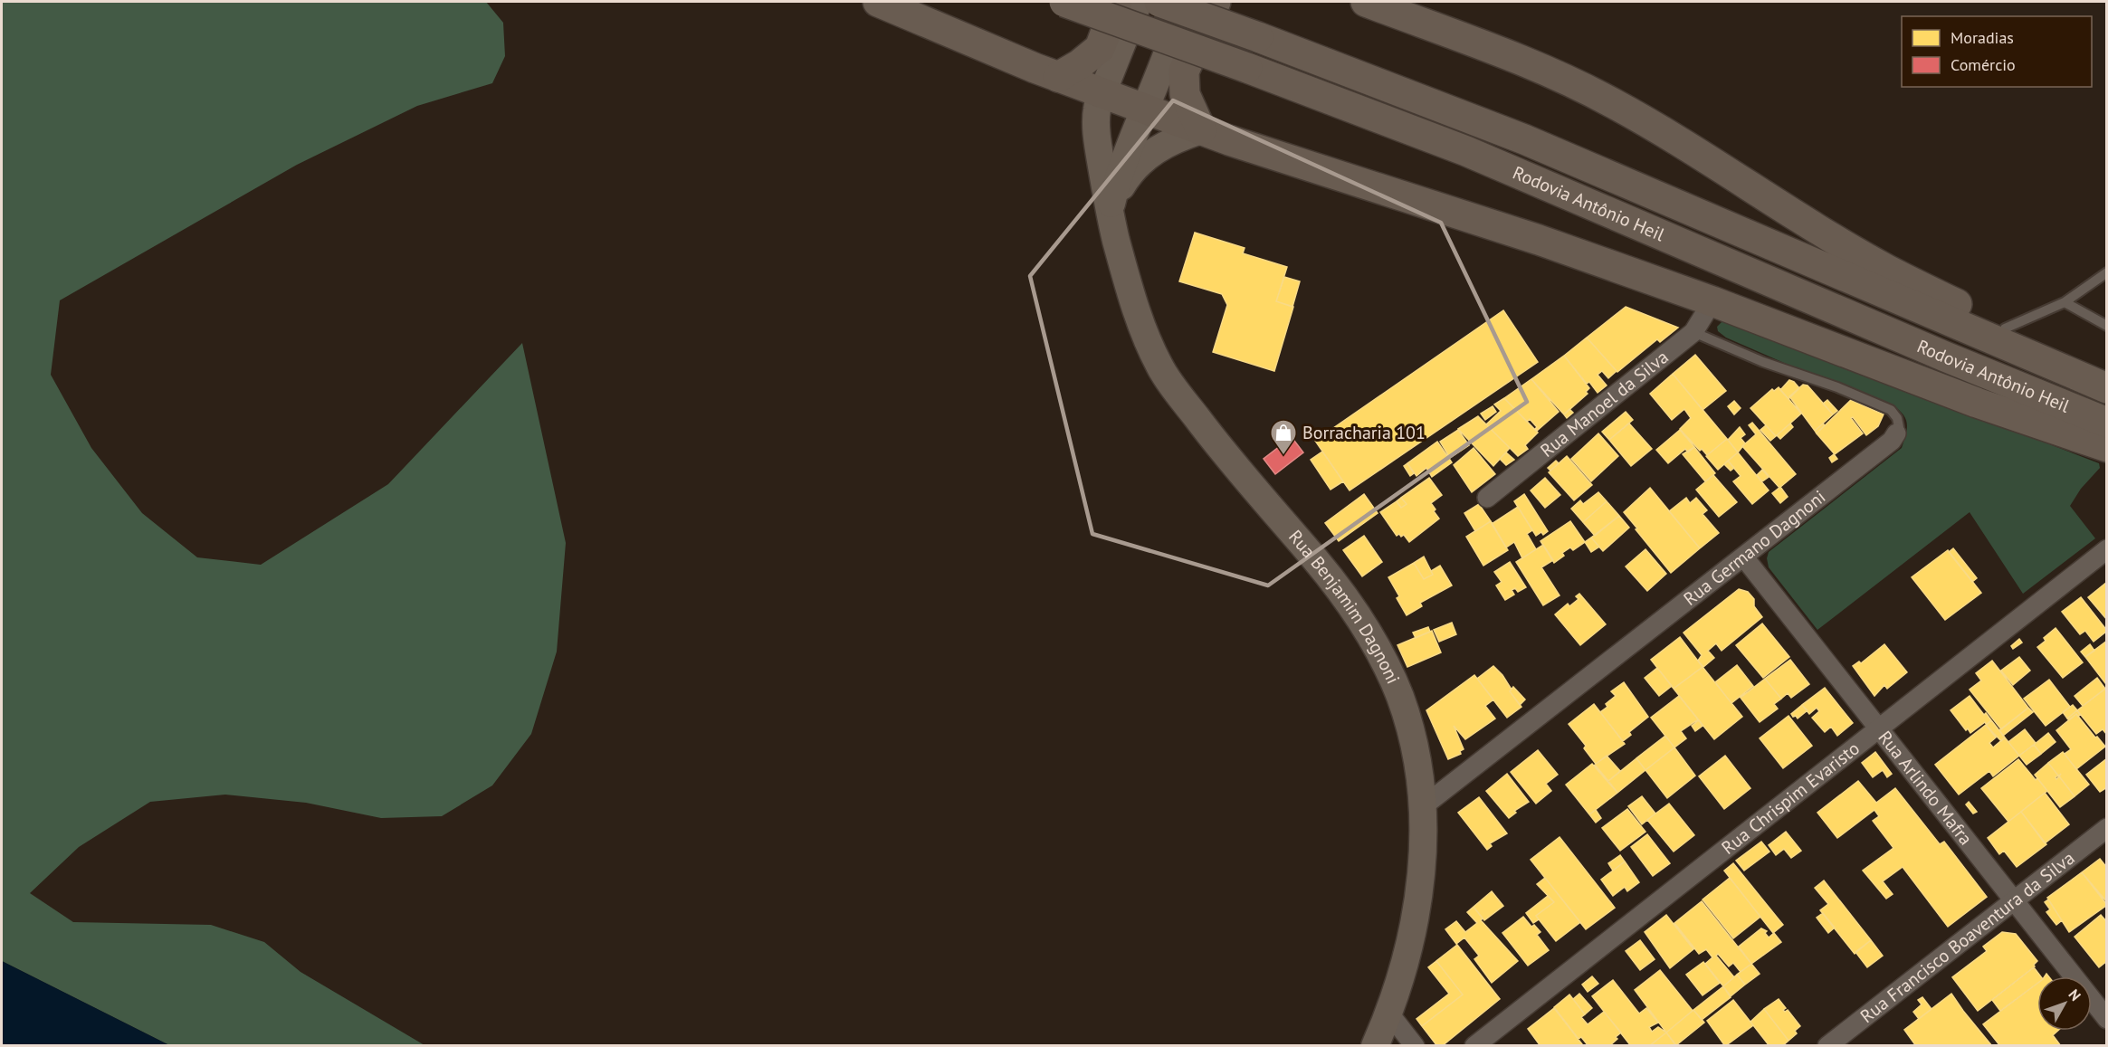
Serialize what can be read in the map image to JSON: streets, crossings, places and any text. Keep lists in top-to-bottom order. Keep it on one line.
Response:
{"streets":{"main road":["Rodovia Antônio Heil"],"street":["Rua Manoel da Silva","Rua Germano Dagnoni","Rua Benjamim Dagnoni","Rua Arlindo Mafra","Rua Chrispim Evaristo","Rua Francisco Boaventura da Silva"]},"crossings":[["Rua Manoel da Silva","Rua Germano Dagnoni"],["Rua Germano Dagnoni","Rua Benjamim Dagnoni"],["Rua Germano Dagnoni","Rua Arlindo Mafra"],["Rua Arlindo Mafra","Rua Chrispim Evaristo"],["Rua Arlindo Mafra","Rua Francisco Boaventura da Silva"]],"places":{"shop":["Borracharia 101"]},"legend":["Moradias","Comércio"],"north":"top right"}
